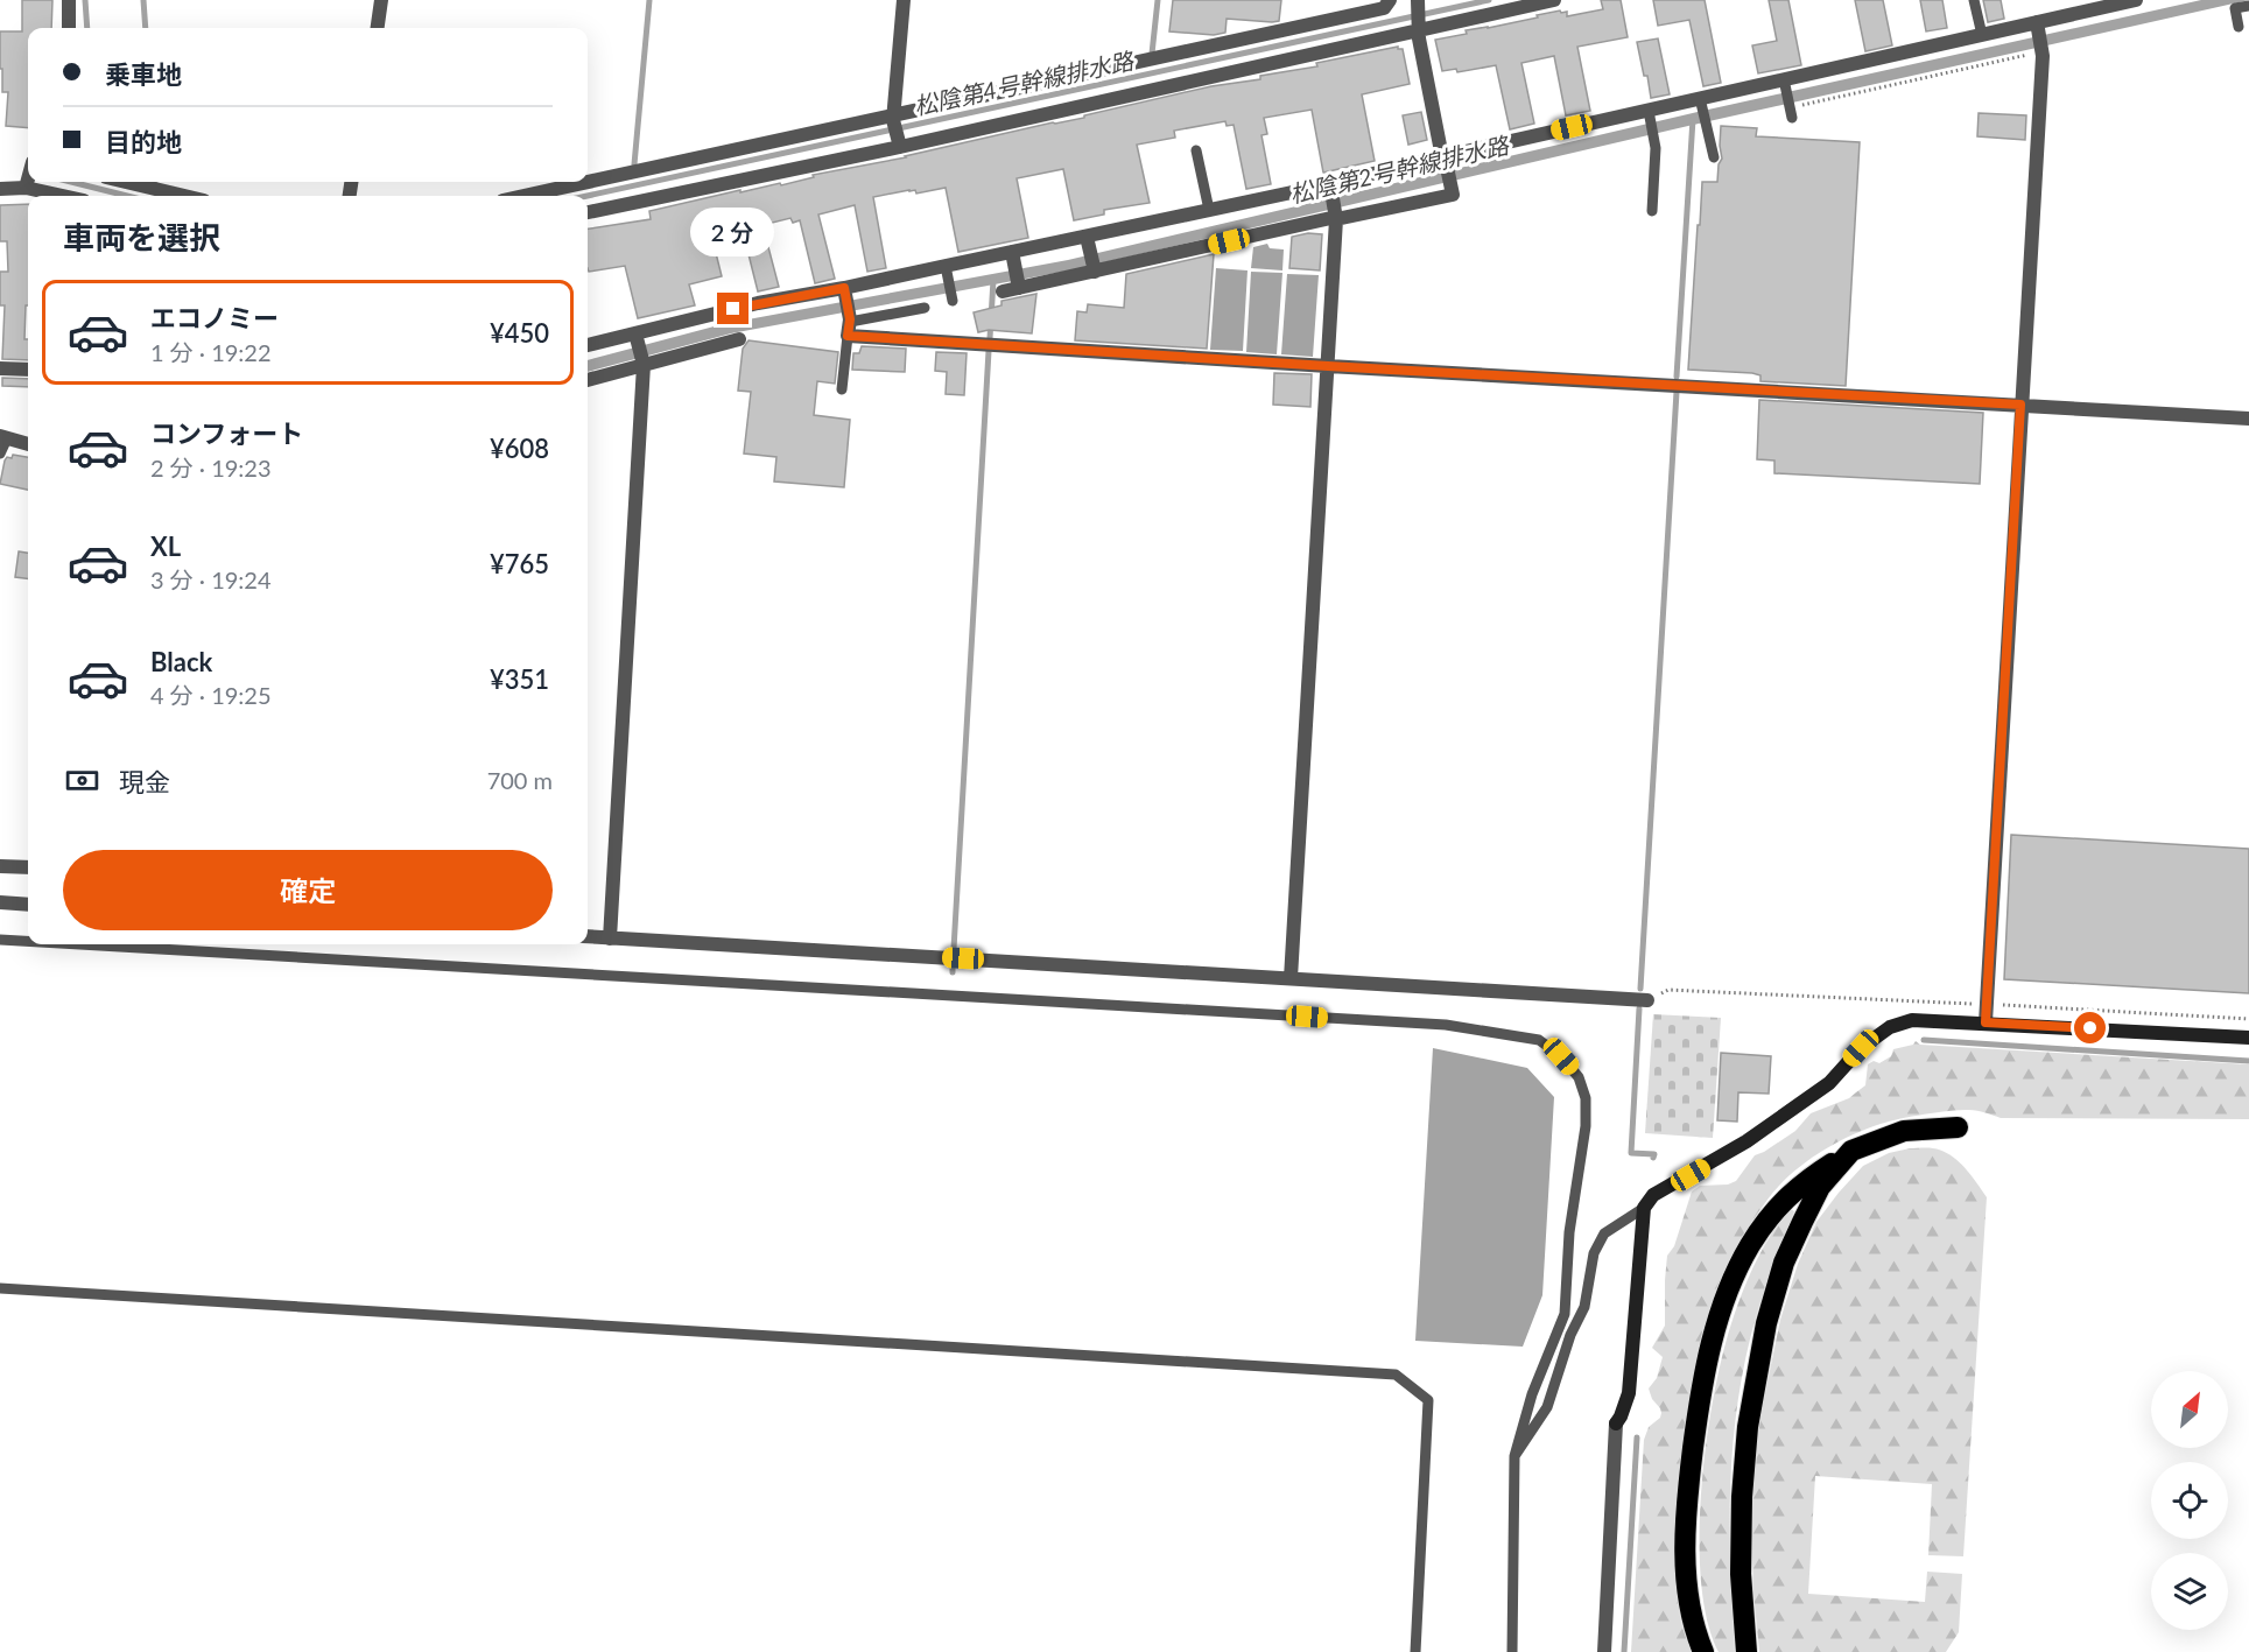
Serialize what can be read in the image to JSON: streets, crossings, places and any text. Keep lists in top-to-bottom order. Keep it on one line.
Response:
{"water":["松陰第4号幹線排水路","松陰第2号幹線排水路"],"north":"top right","page":{"banner":["乗車地","目的地"],"heading":"車両を選択","bubble":"2 分","list":[{"name":"エコノミー","note":"1 分 · 19:22","value":"¥450"},{"name":"コンフォート","note":"2 分 · 19:23","value":"¥608"},{"name":"XL","note":"3 分 · 19:24","value":"¥765"},{"name":"Black","note":"4 分 · 19:25","value":"¥351"}],"pay":["現金","700 m"],"buttons":"確定"}}
